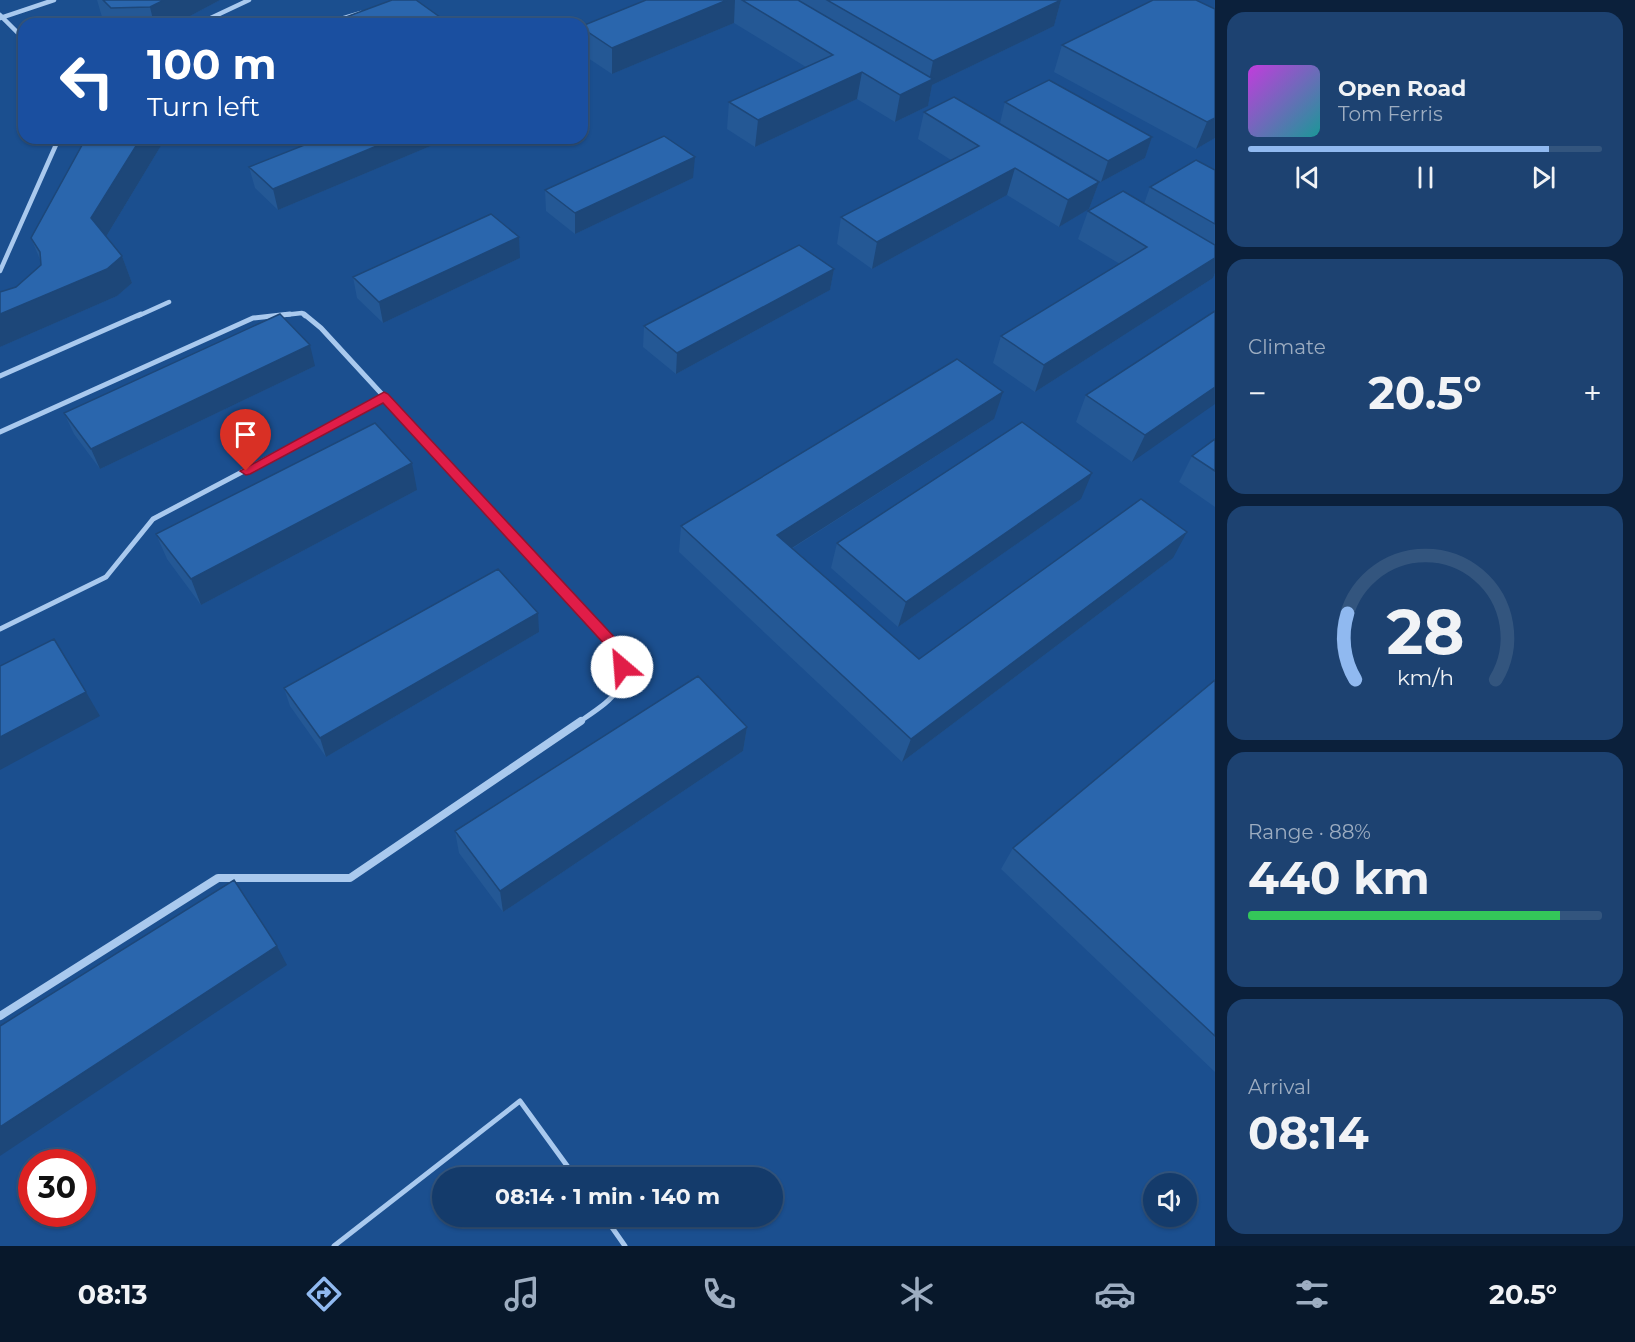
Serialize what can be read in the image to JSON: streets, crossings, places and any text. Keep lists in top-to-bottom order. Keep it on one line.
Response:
{"page":{"turn":["100 m","Turn left"],"song":["Open Road","Tom Ferris"],"tile":["Climate",["Range · 88%","440 km"],["Arrival","08:14"]],"heat":["−","20.5°","+"],"limit":"30","trip":"08:14 · 1 min · 140 m","tabs":["08:13","20.5°"],"gauge":["28","km/h"]}}
